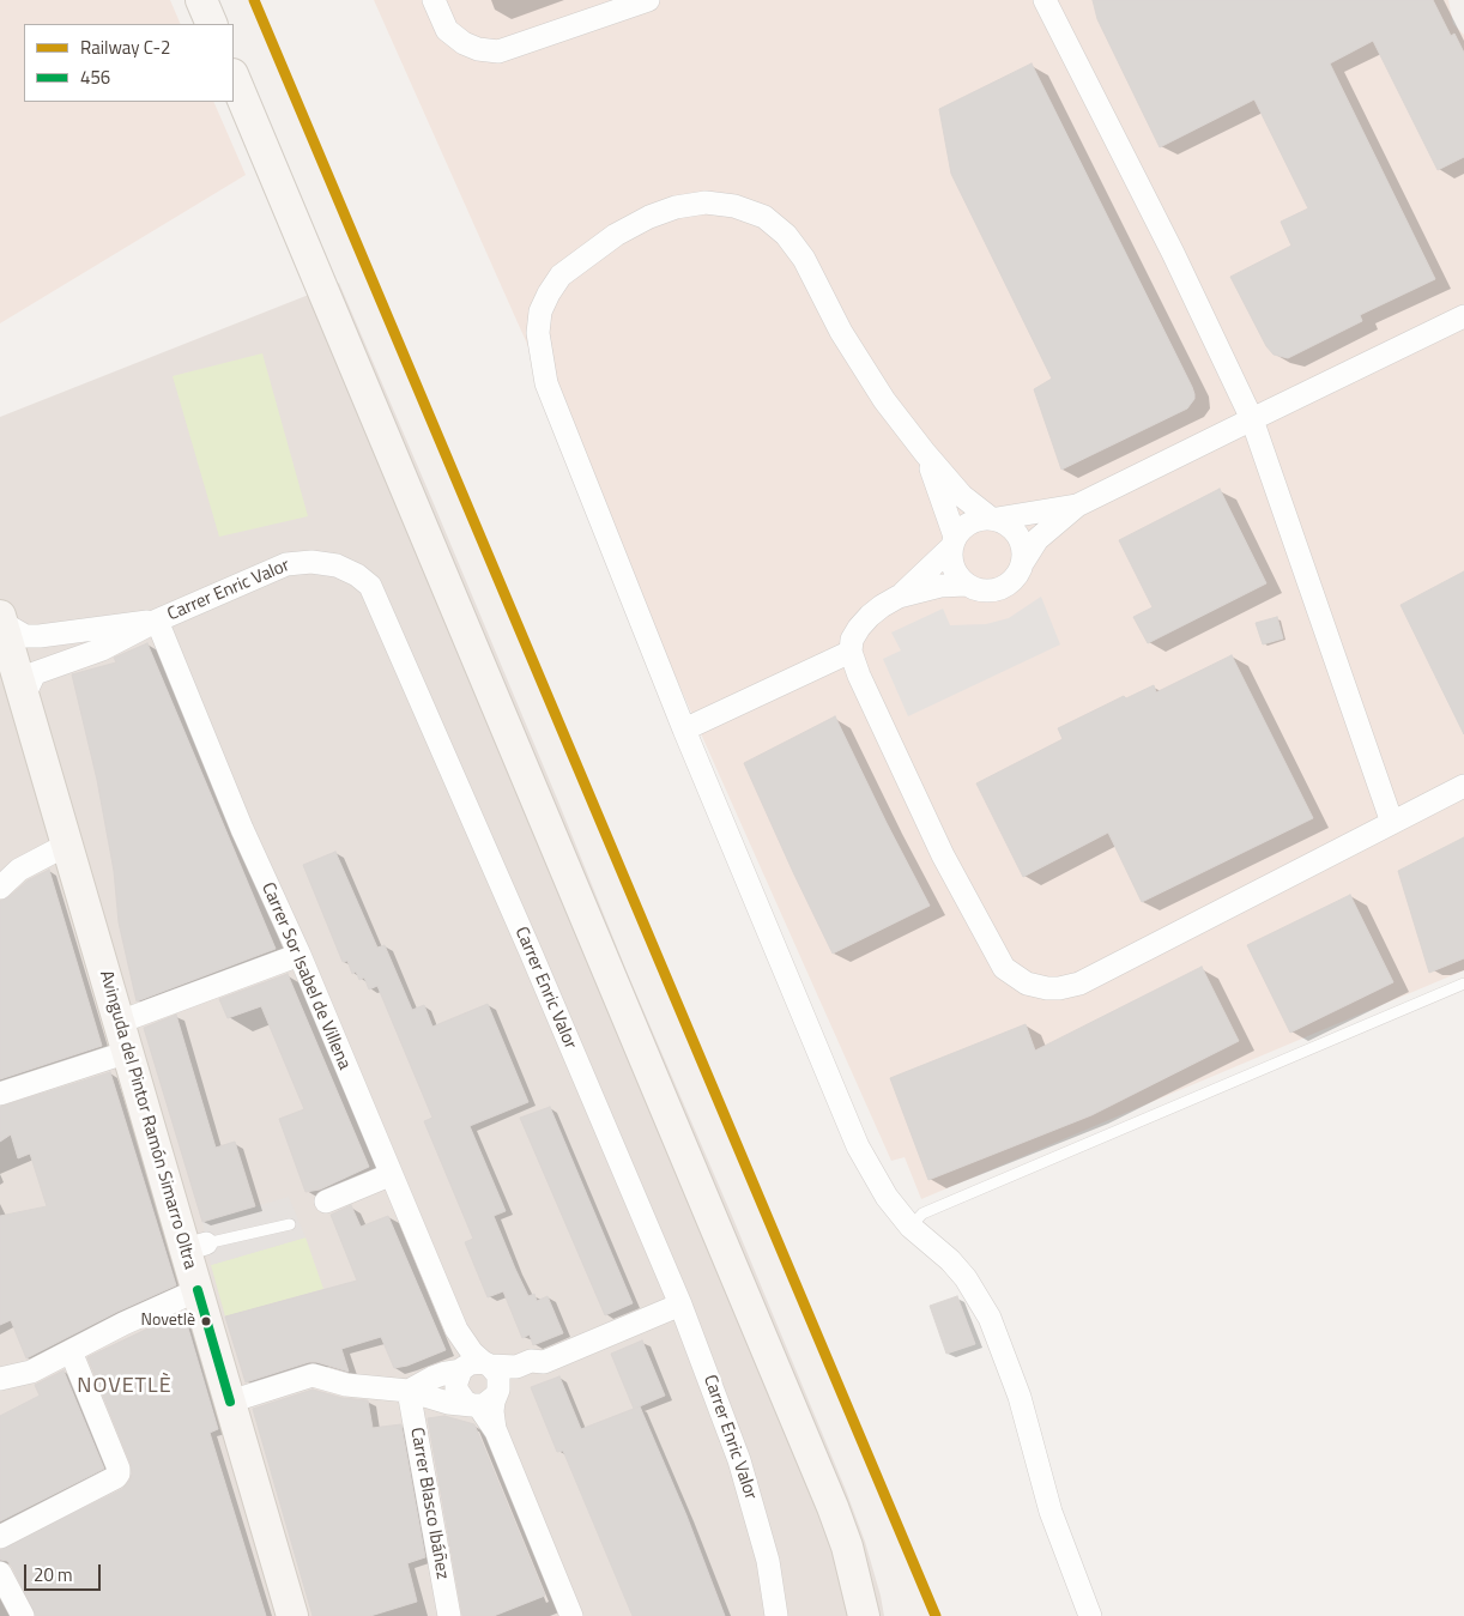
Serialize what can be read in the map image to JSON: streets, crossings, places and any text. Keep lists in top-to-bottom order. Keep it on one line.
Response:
{"streets":{"main road":["Avinguda del Pintor Ramón Simarro Oltra"],"street":["Carrer Enric Valor","Carrer Sor Isabel de Villena","Carrer Blasco Ibáñez"]},"crossings":[["Carrer Enric Valor","Carrer Sor Isabel de Villena"],["Carrer Enric Valor","Avinguda del Pintor Ramón Simarro Oltra"]],"districts":["NOVETLÈ"],"places":["Novetlè"],"lines":["rail line C-2","transit line 456"],"legend":["Railway C-2","456"],"scale_bar":"20 m"}
